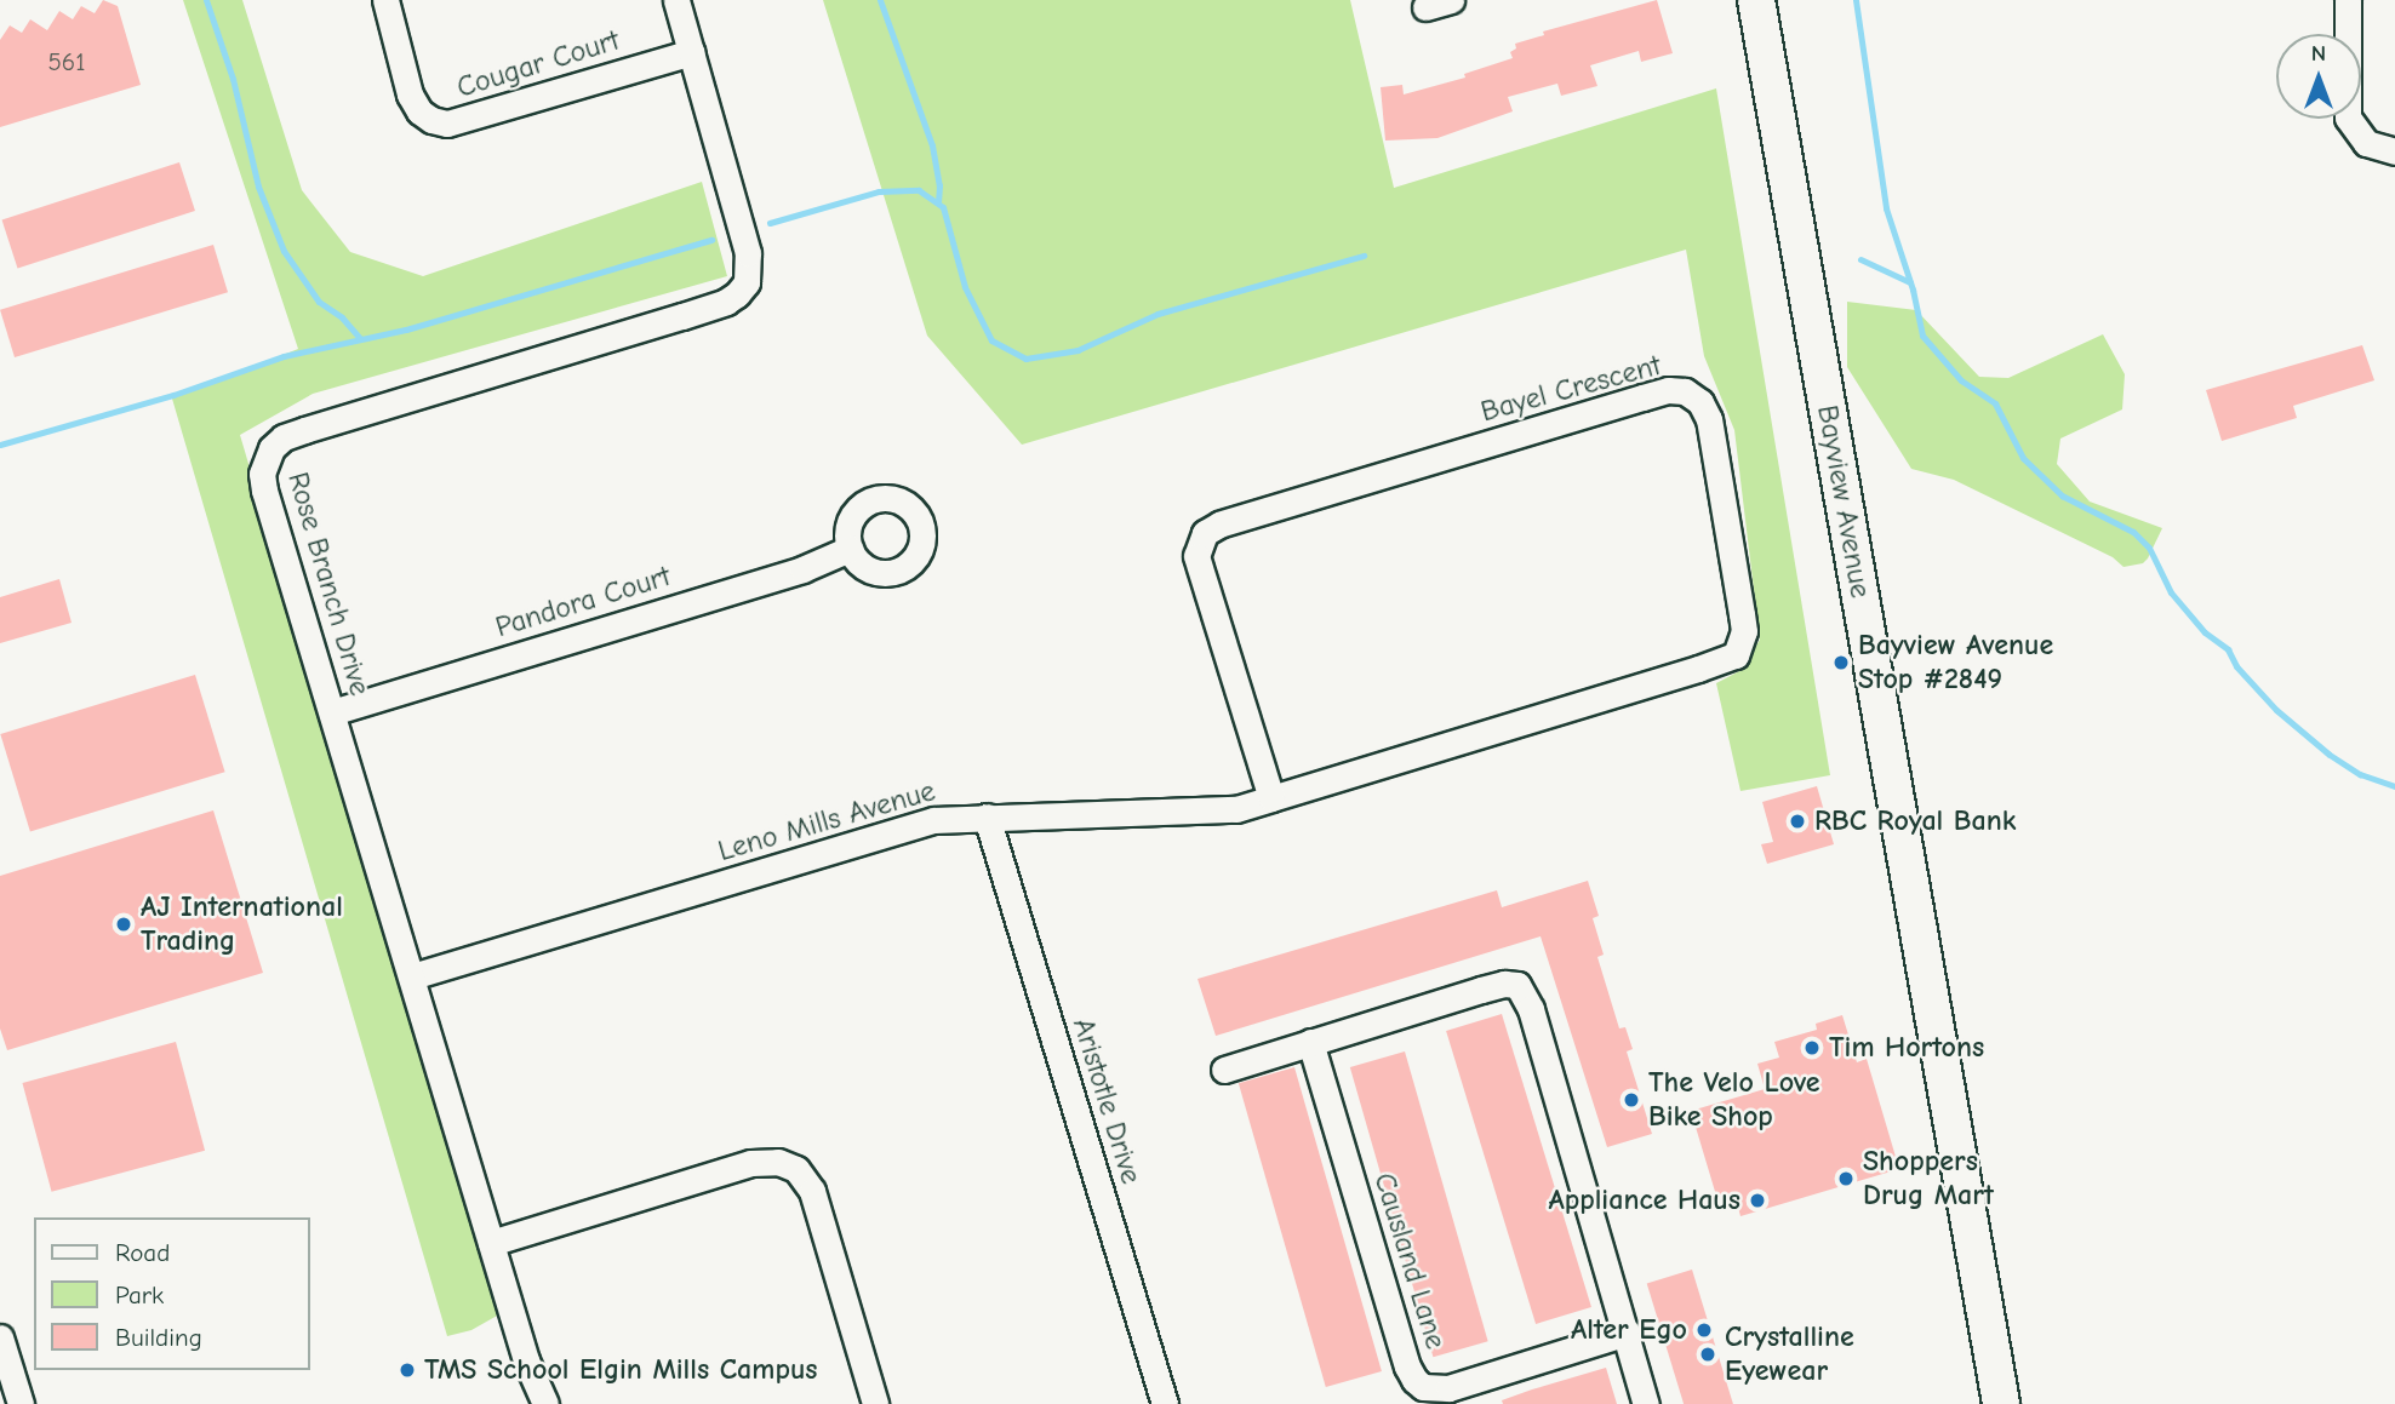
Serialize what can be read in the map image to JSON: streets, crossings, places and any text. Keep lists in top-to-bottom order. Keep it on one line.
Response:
{"streets":{"main road":["Bayview Avenue"],"street":["Cougar Court","Bayel Crescent","Rose Branch Drive","Pandora Court","Leno Mills Avenue","Aristotle Drive","Causland Lane"]},"crossings":[["Cougar Court","Rose Branch Drive"],["Bayel Crescent","Leno Mills Avenue"],["Rose Branch Drive","Pandora Court"],["Rose Branch Drive","Leno Mills Avenue"],["Leno Mills Avenue","Aristotle Drive"]],"places":["Bayview Avenue Stop #2849","RBC Royal Bank","AJ International Trading","Tim Hortons","The Velo Love Bike Shop","Shoppers Drug Mart","Appliance Haus","Alter Ego","Crystalline Eyewear","TMS School Elgin Mills Campus"],"house_numbers":["561"],"legend":["Road","Park","Building"],"north":"top"}
